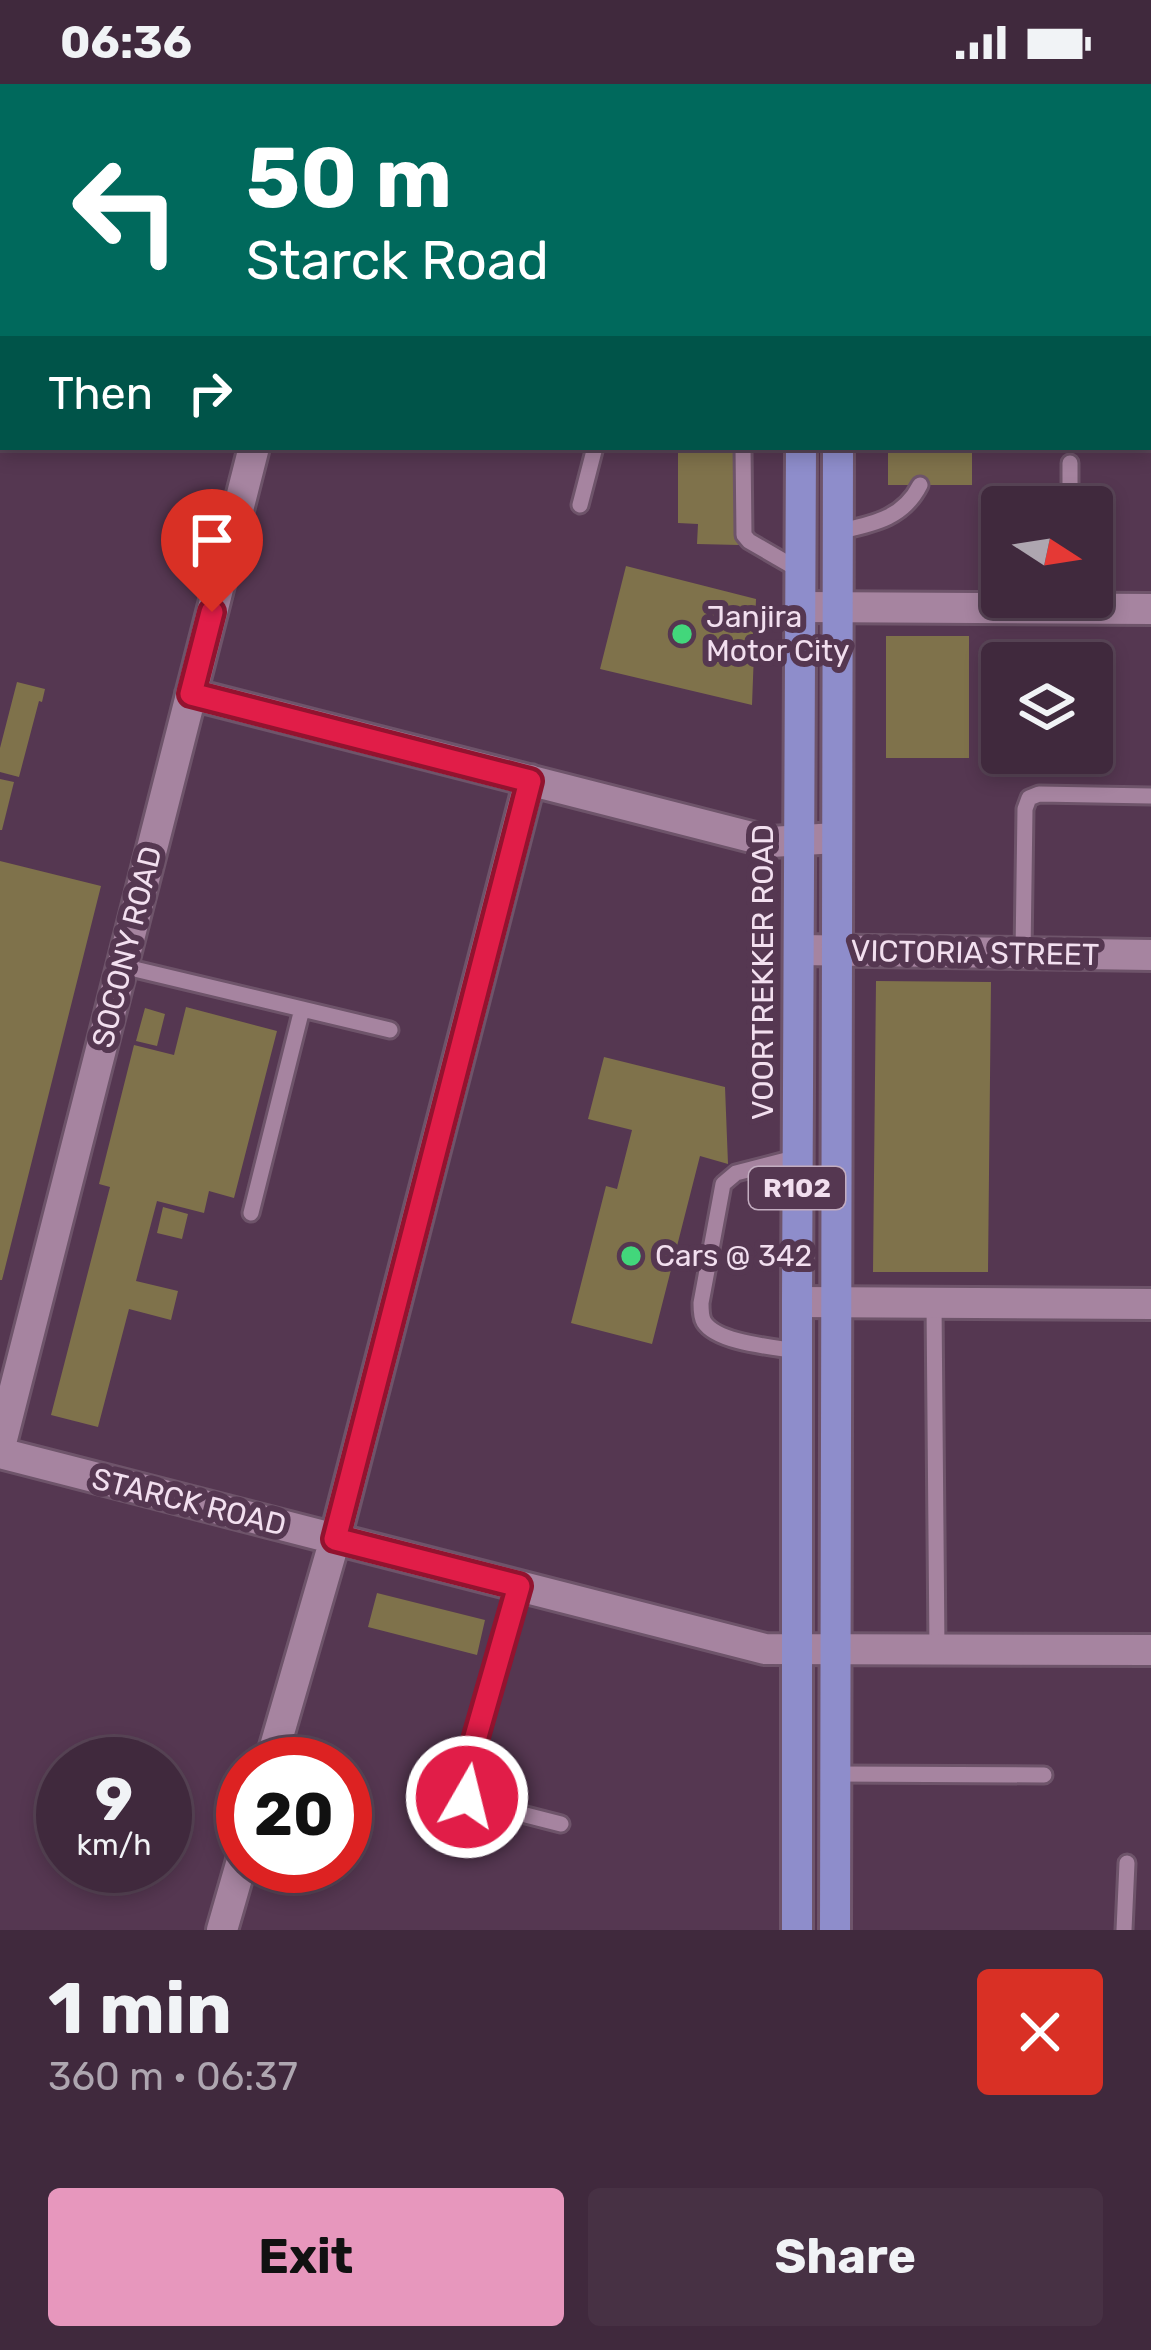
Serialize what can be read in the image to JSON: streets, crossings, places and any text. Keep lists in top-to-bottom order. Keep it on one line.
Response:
{"streets":{"main road":["VOORTREKKER ROAD","R102"],"street":["SOCONY ROAD","VICTORIA STREET","STARCK ROAD"]},"crossings":[["SOCONY ROAD","STARCK ROAD"],["VICTORIA STREET","VOORTREKKER ROAD"],["VICTORIA STREET","R102"],["VOORTREKKER ROAD","STARCK ROAD"],["R102","STARCK ROAD"]],"places":["Janjira Motor City","Cars @ 342"],"north":"right","page":{"status":"06:36","turn":["50 m","Starck Road"],"then":"Then","speed":"9 km/h","limit":"20","heading":["1 min","360 m · 06:37"],"buttons":["Exit","Share"]}}
